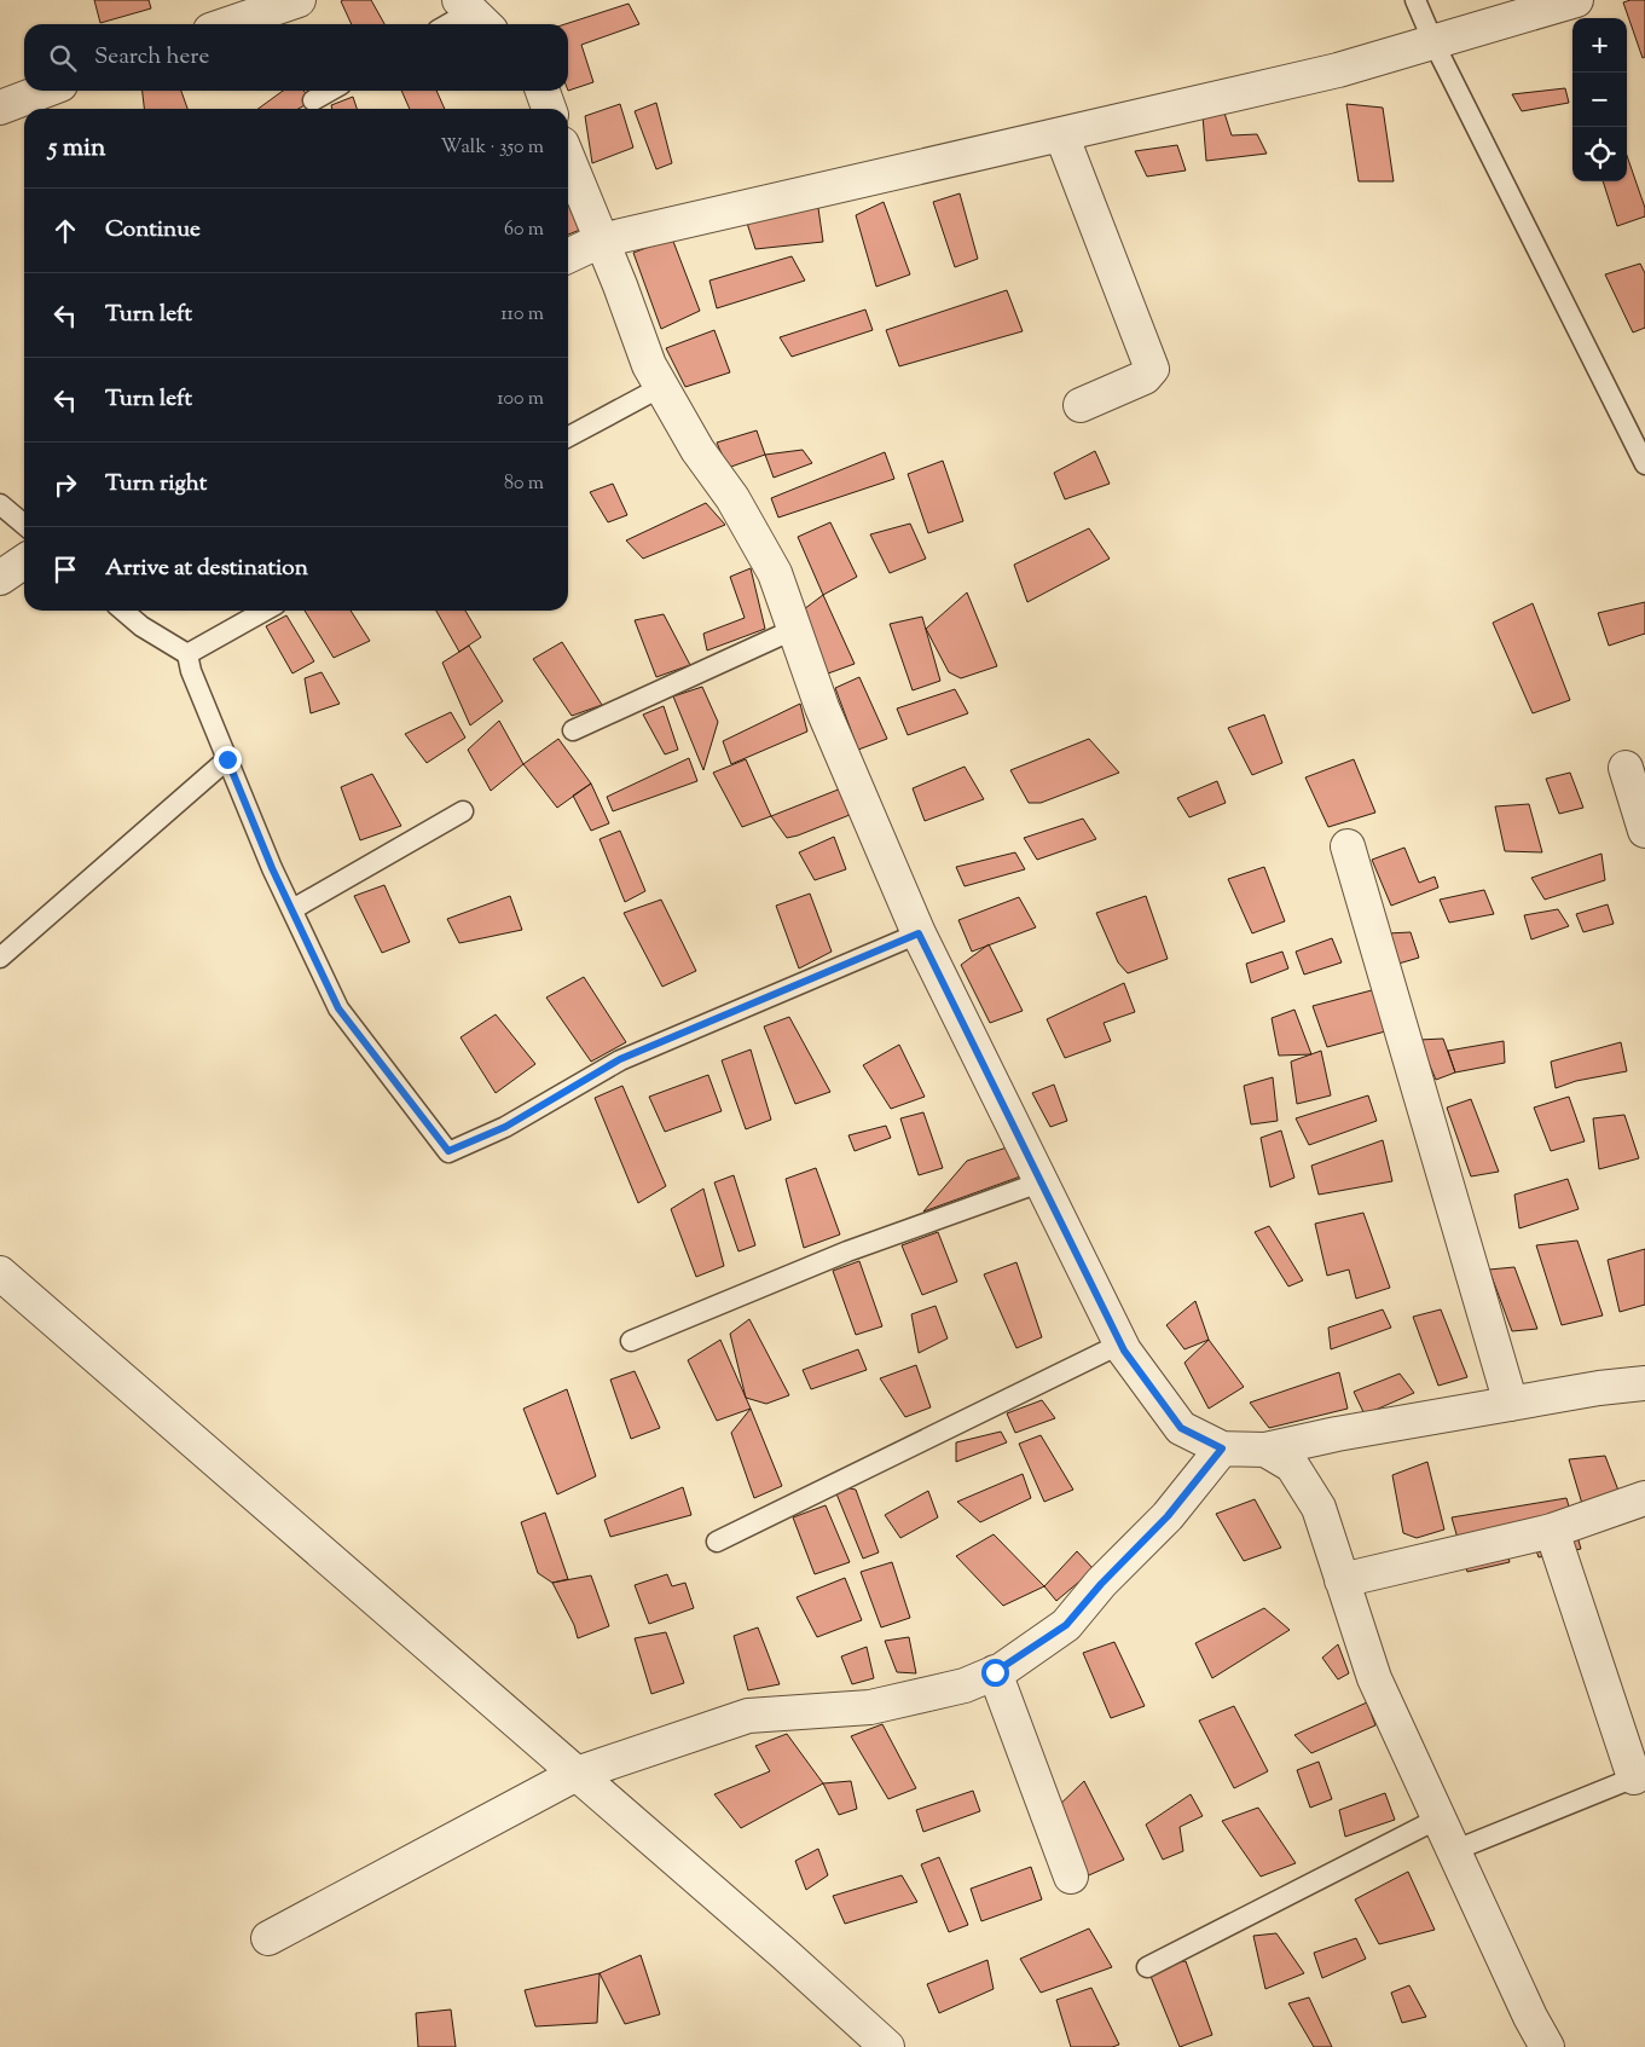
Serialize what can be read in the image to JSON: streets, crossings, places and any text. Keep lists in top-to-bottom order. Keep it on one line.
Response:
{"page":{"map_buttons":["+","−"],"search":"Search here","heading":["5 min","Walk · 350 m"],"list":[["Continue","60 m"],["Turn left","110 m"],["Turn left","100 m"],["Turn right","80 m"],"Arrive at destination"]}}
